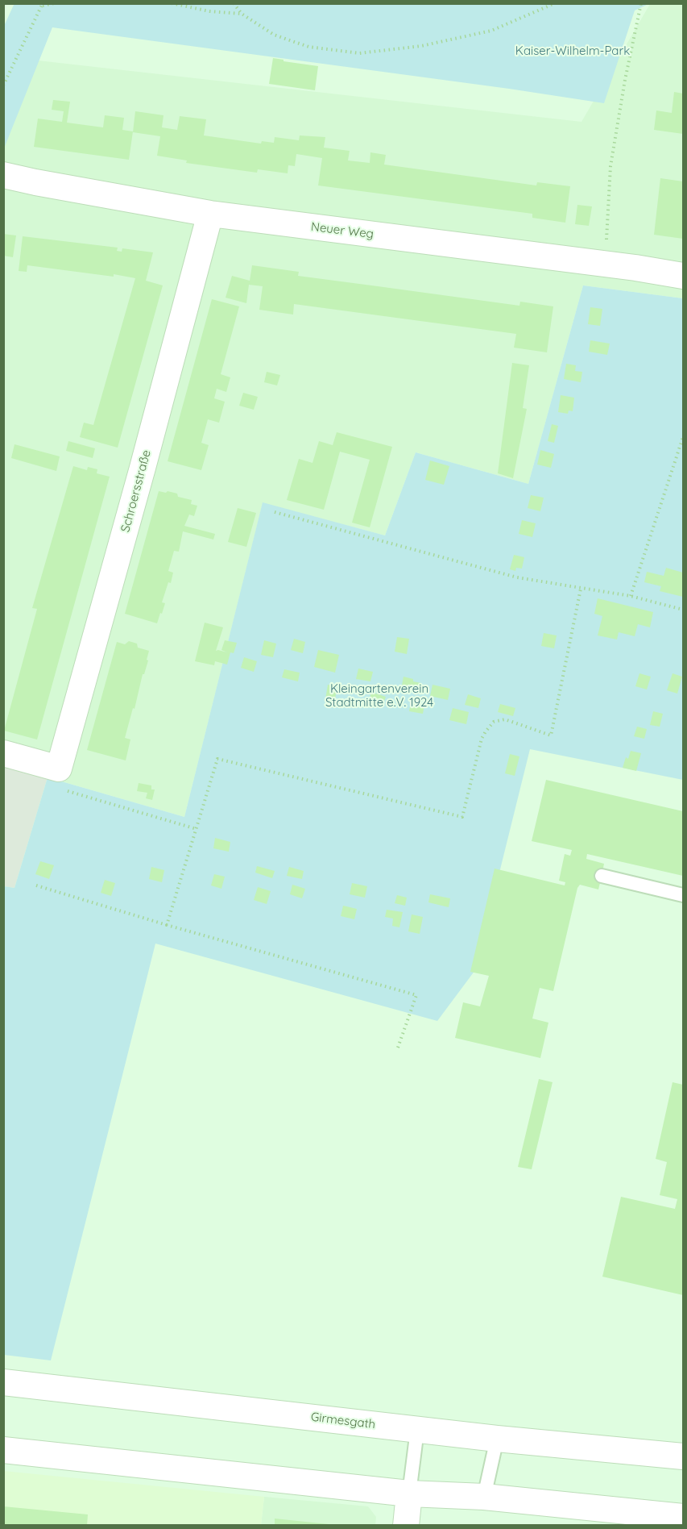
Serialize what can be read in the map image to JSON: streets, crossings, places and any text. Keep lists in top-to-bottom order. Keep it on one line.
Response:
{"streets":{"street":["Neuer Weg","Schroersstraße","Girmesgath"]},"crossings":[["Neuer Weg","Schroersstraße"]],"parks":["Kaiser-Wilhelm-Park","Kleingartenverein Stadtmitte e.V. 1924"]}
